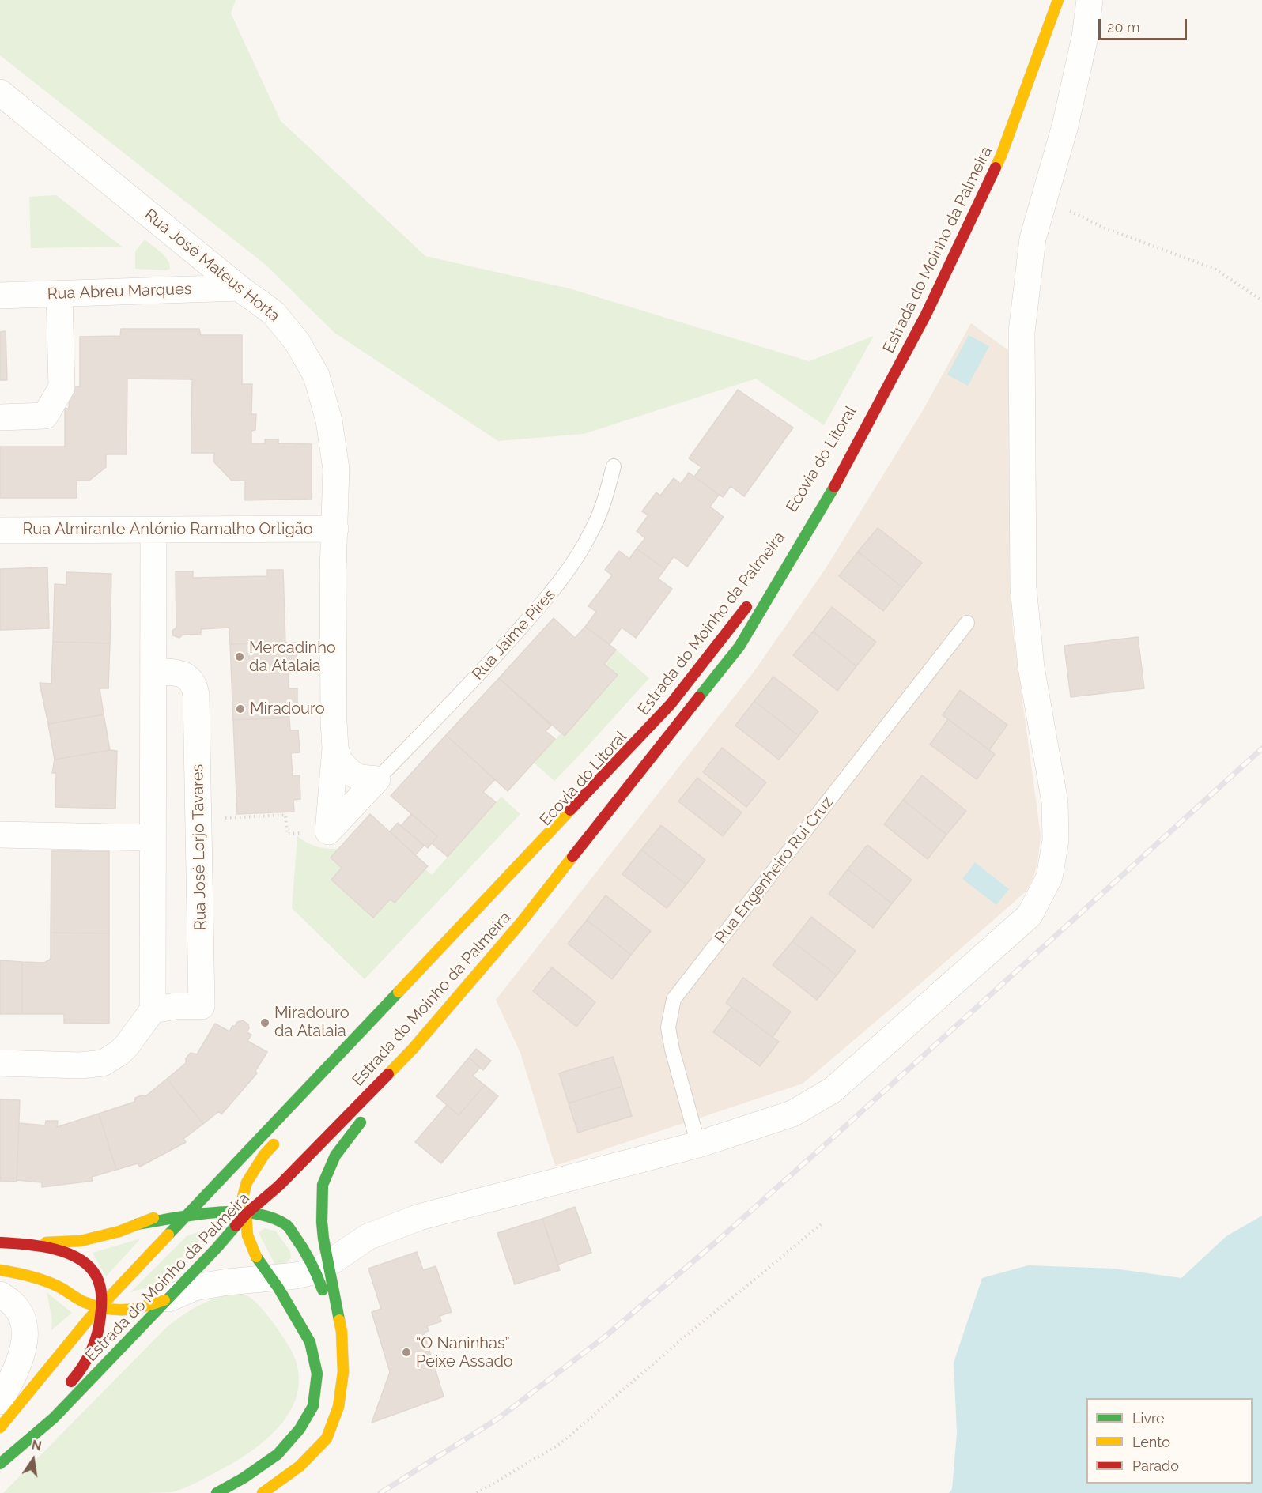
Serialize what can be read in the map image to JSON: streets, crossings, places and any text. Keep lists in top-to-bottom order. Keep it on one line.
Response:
{"streets":{"main road":["Estrada do Moinho da Palmeira"],"street":["Rua José Mateus Horta","Rua Abreu Marques","Rua Almirante António Ramalho Ortigão","Rua José Lorjo Tavares"],"lane":["Rua Jaime Pires","Rua Engenheiro Rui Cruz"]},"crossings":[["Rua José Mateus Horta","Rua Abreu Marques"],["Rua José Mateus Horta","Rua Almirante António Ramalho Ortigão"],["Rua José Mateus Horta","Rua Jaime Pires"]],"places":["Mercadinho da Atalaia","Miradouro","Miradouro da Atalaia","“O Naninhas” Peixe Assado"],"legend":["Livre","Lento","Parado"],"scale_bar":"20 m","north":"top"}
